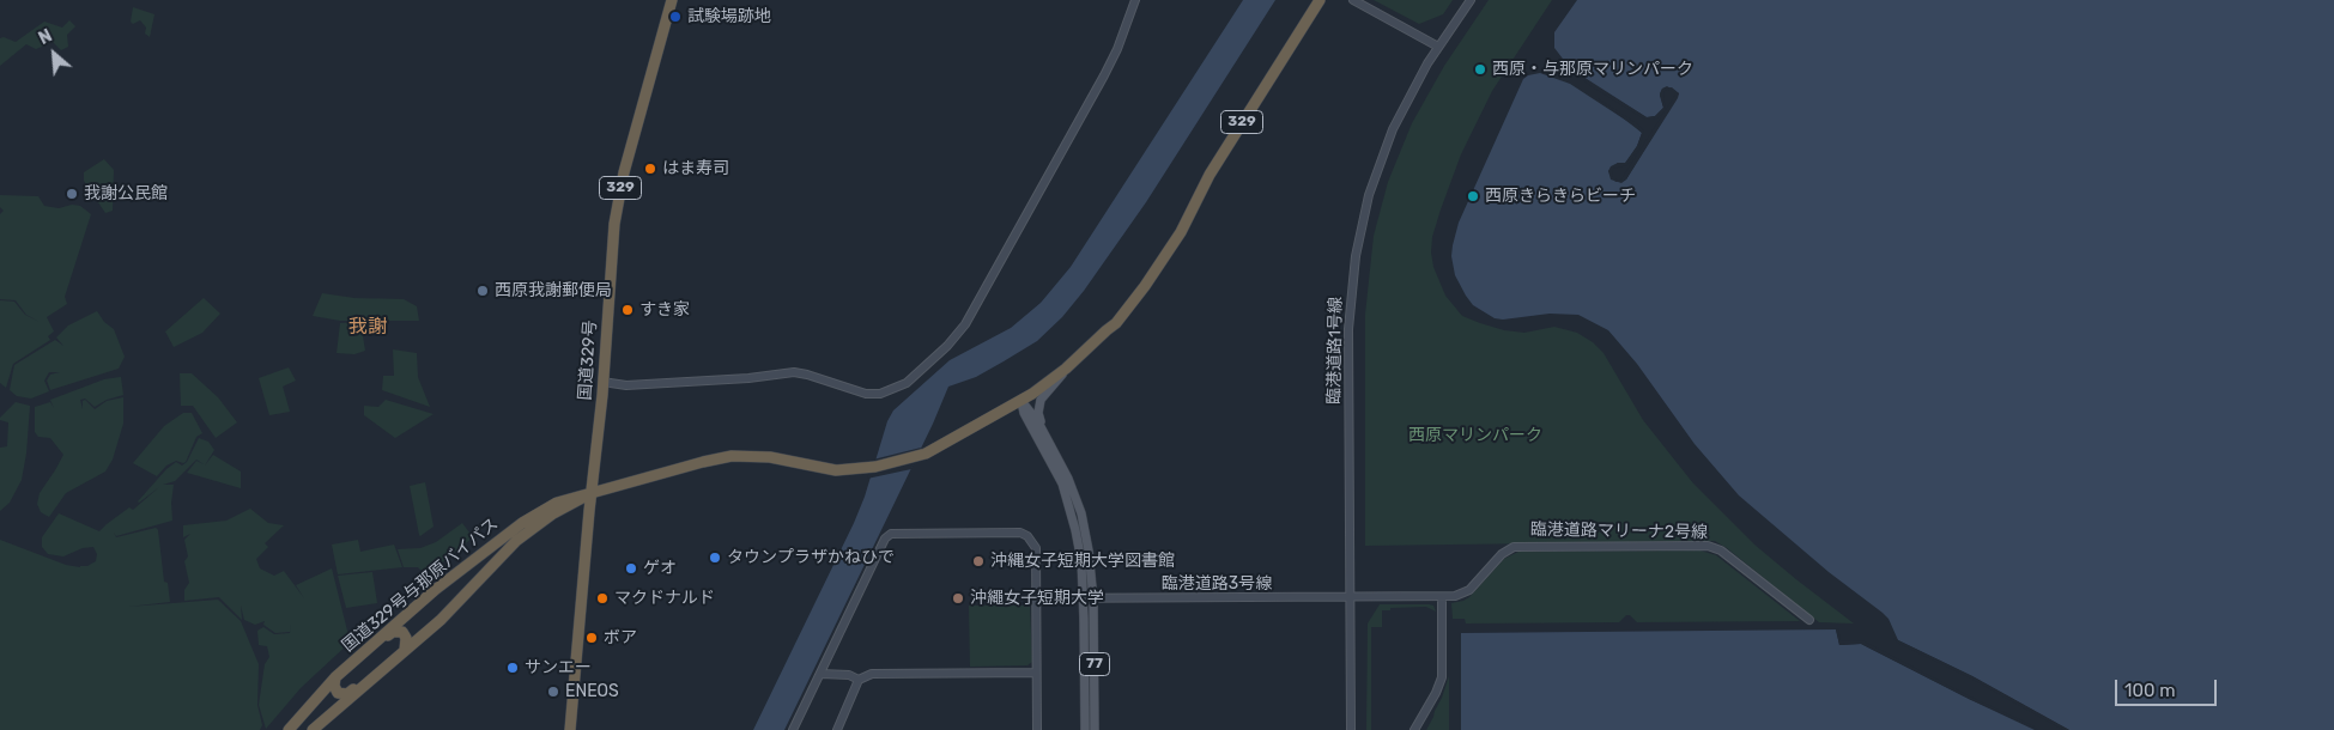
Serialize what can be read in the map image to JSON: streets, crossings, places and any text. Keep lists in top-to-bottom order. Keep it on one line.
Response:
{"streets":{"highway":["329","国道329号","国道329号与那原バイパス"],"main road":["77"],"street":["臨港道路1号線","臨港道路マリーナ2号線","臨港道路3号線"]},"crossings":[["臨港道路1号線","臨港道路マリーナ2号線"],["臨港道路1号線","臨港道路3号線"],["国道329号","国道329号与那原バイパス"],["臨港道路マリーナ2号線","臨港道路3号線"],["臨港道路3号線","77"],["国道329号与那原バイパス","77"]],"districts":["我謝"],"parks":["西原マリンパーク"],"places":["試験場跡地","西原・与那原マリンパーク","はま寿司","我謝公民館","西原きらきらビーチ","西原我謝郵便局","すき家","タウンプラザかねひで","沖縄女子短期大学図書館","ゲオ","マクドナルド","沖繩女子短期大学","ボア","サンエー","ENEOS"],"scale_bar":"100 m","north":"top left"}
